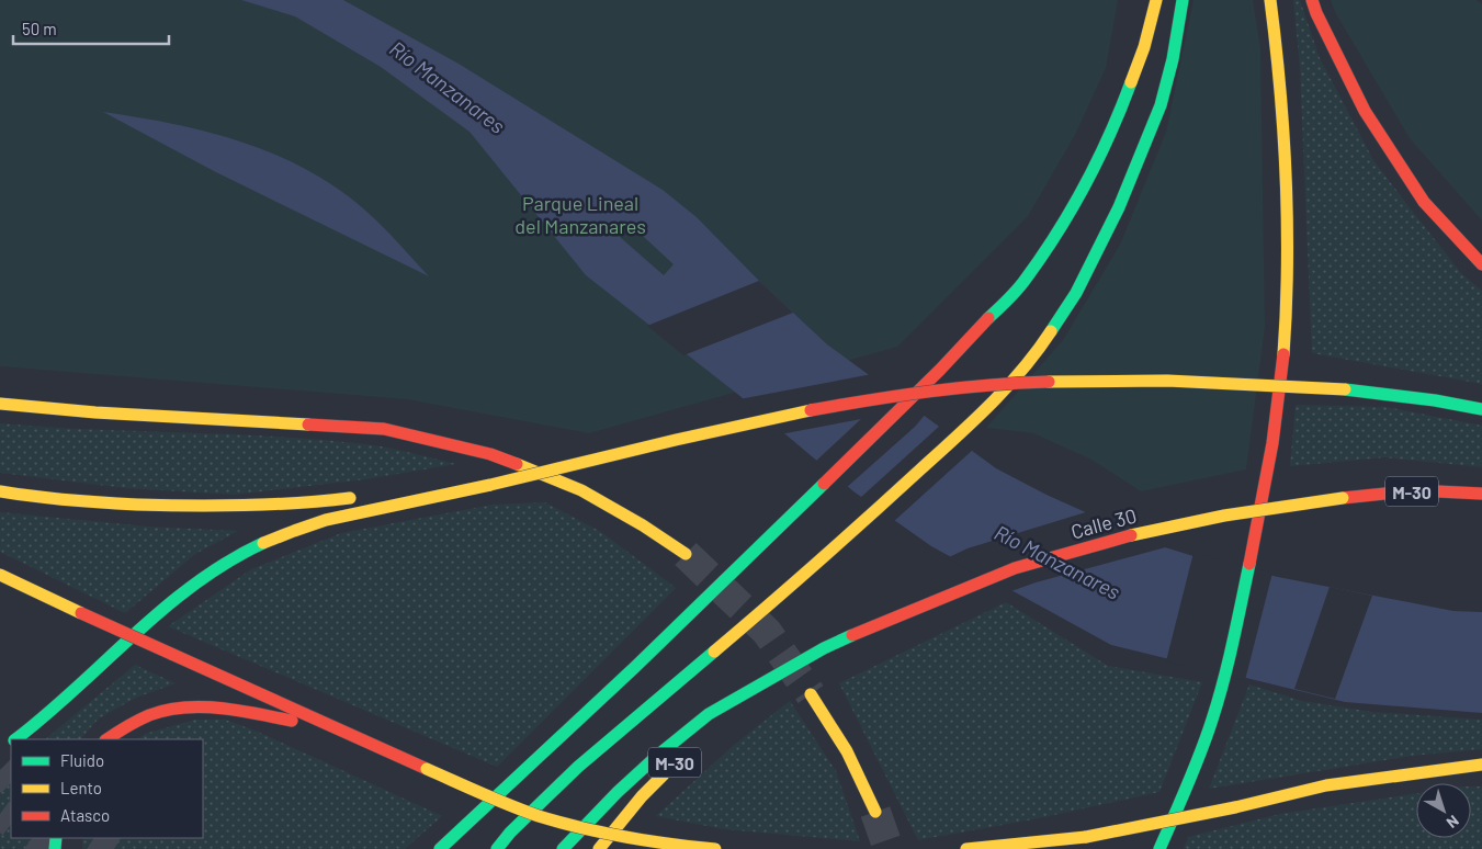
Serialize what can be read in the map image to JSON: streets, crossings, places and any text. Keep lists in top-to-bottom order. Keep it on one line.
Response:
{"streets":{"highway":["M-30","Calle 30"]},"crossings":[["M-30","Calle 30"]],"water":["Río Manzanares"],"parks":["Parque Lineal del Manzanares"],"legend":["Fluido","Lento","Atasco"],"scale_bar":"50 m","north":"bottom right"}
